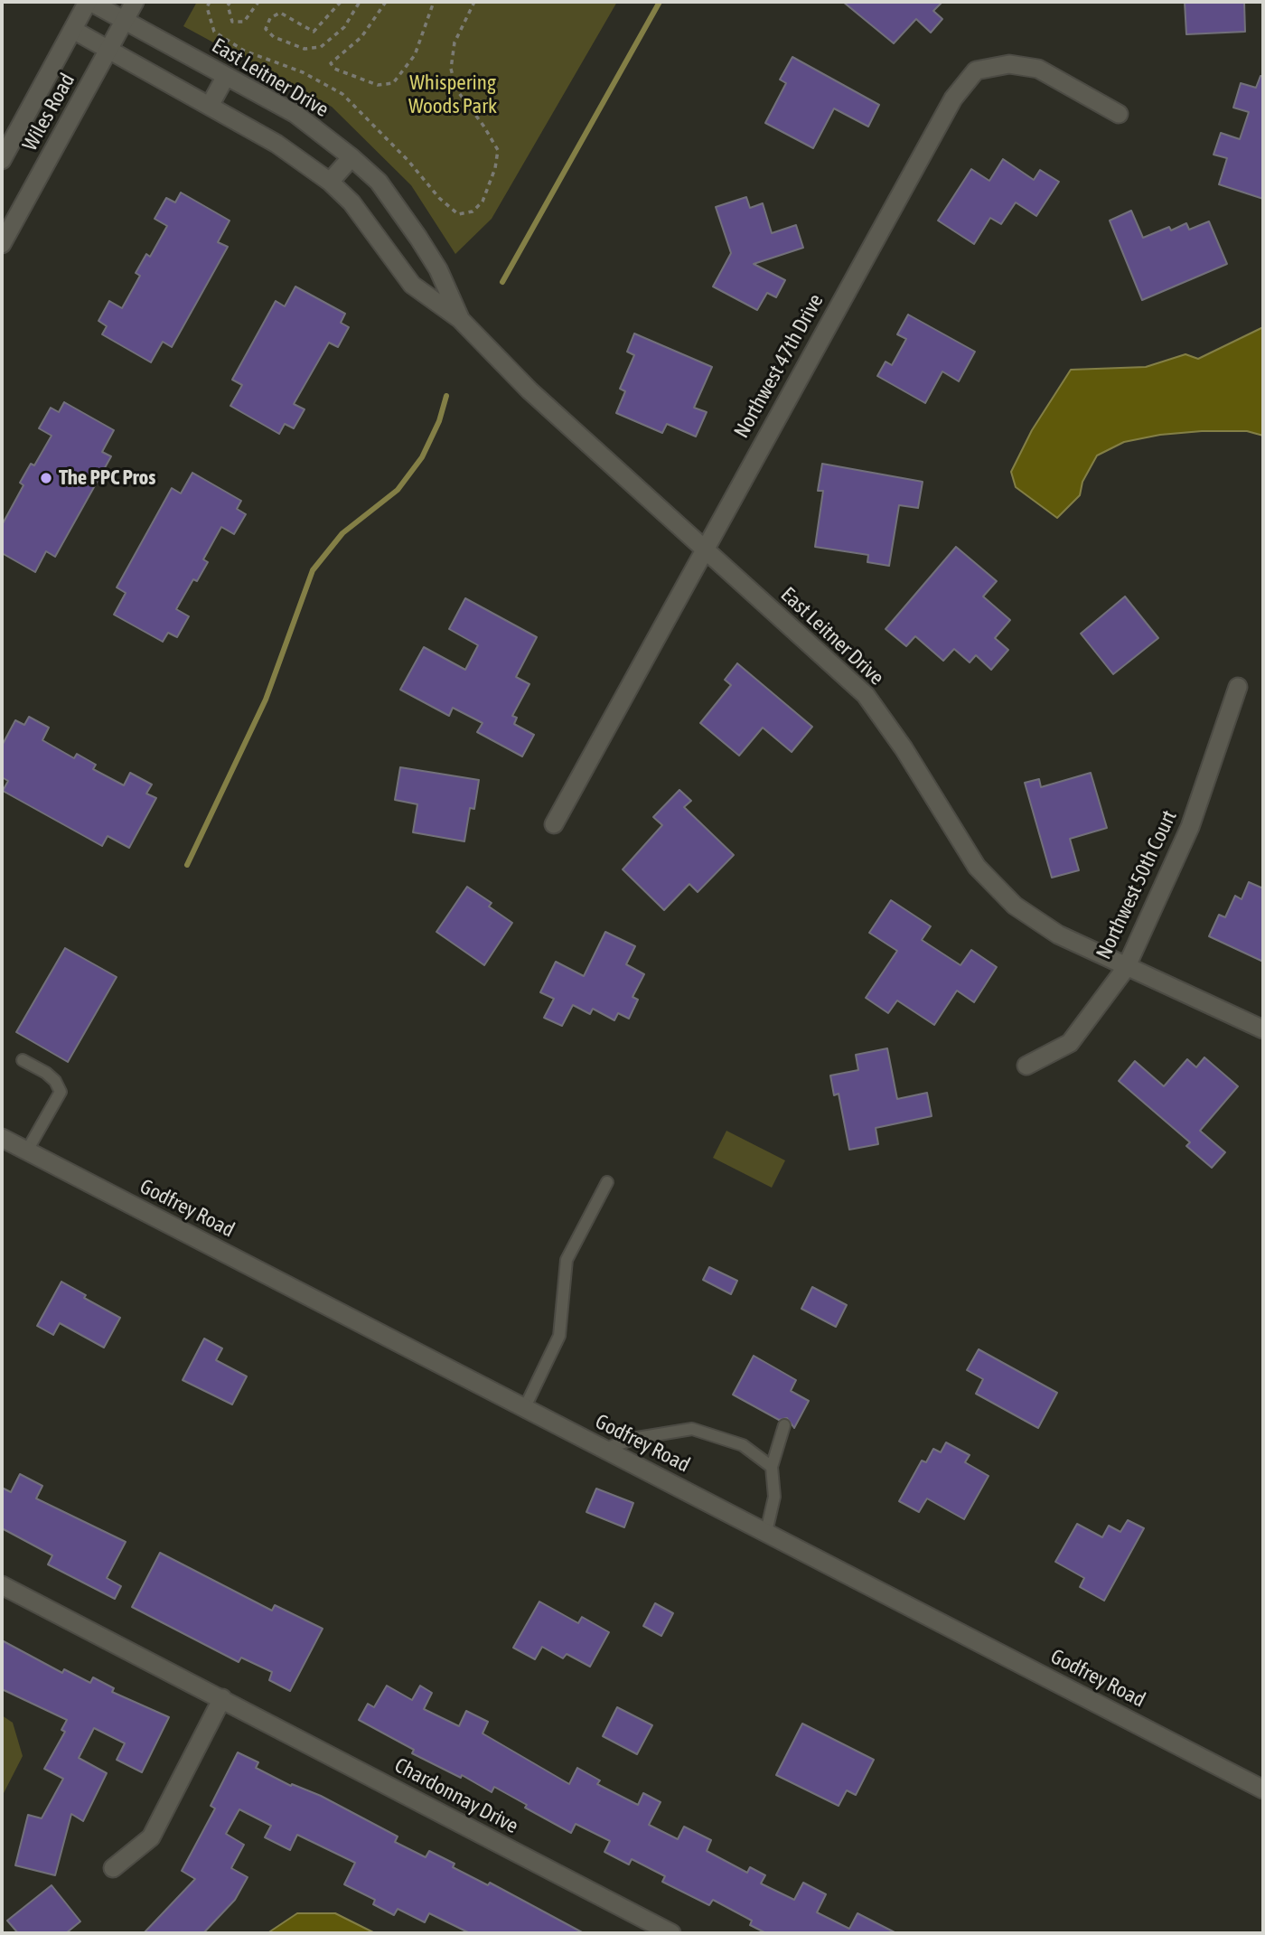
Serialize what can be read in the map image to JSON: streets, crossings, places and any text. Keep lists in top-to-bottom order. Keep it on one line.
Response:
{"streets":{"street":["East Leitner Drive","Wiles Road","Northwest 47th Drive","Northwest 50th Court","Godfrey Road","Chardonnay Drive"]},"crossings":[["East Leitner Drive","Wiles Road"],["East Leitner Drive","Northwest 47th Drive"],["East Leitner Drive","Northwest 50th Court"]],"parks":["Whispering Woods Park"],"places":["The PPC Pros"]}
